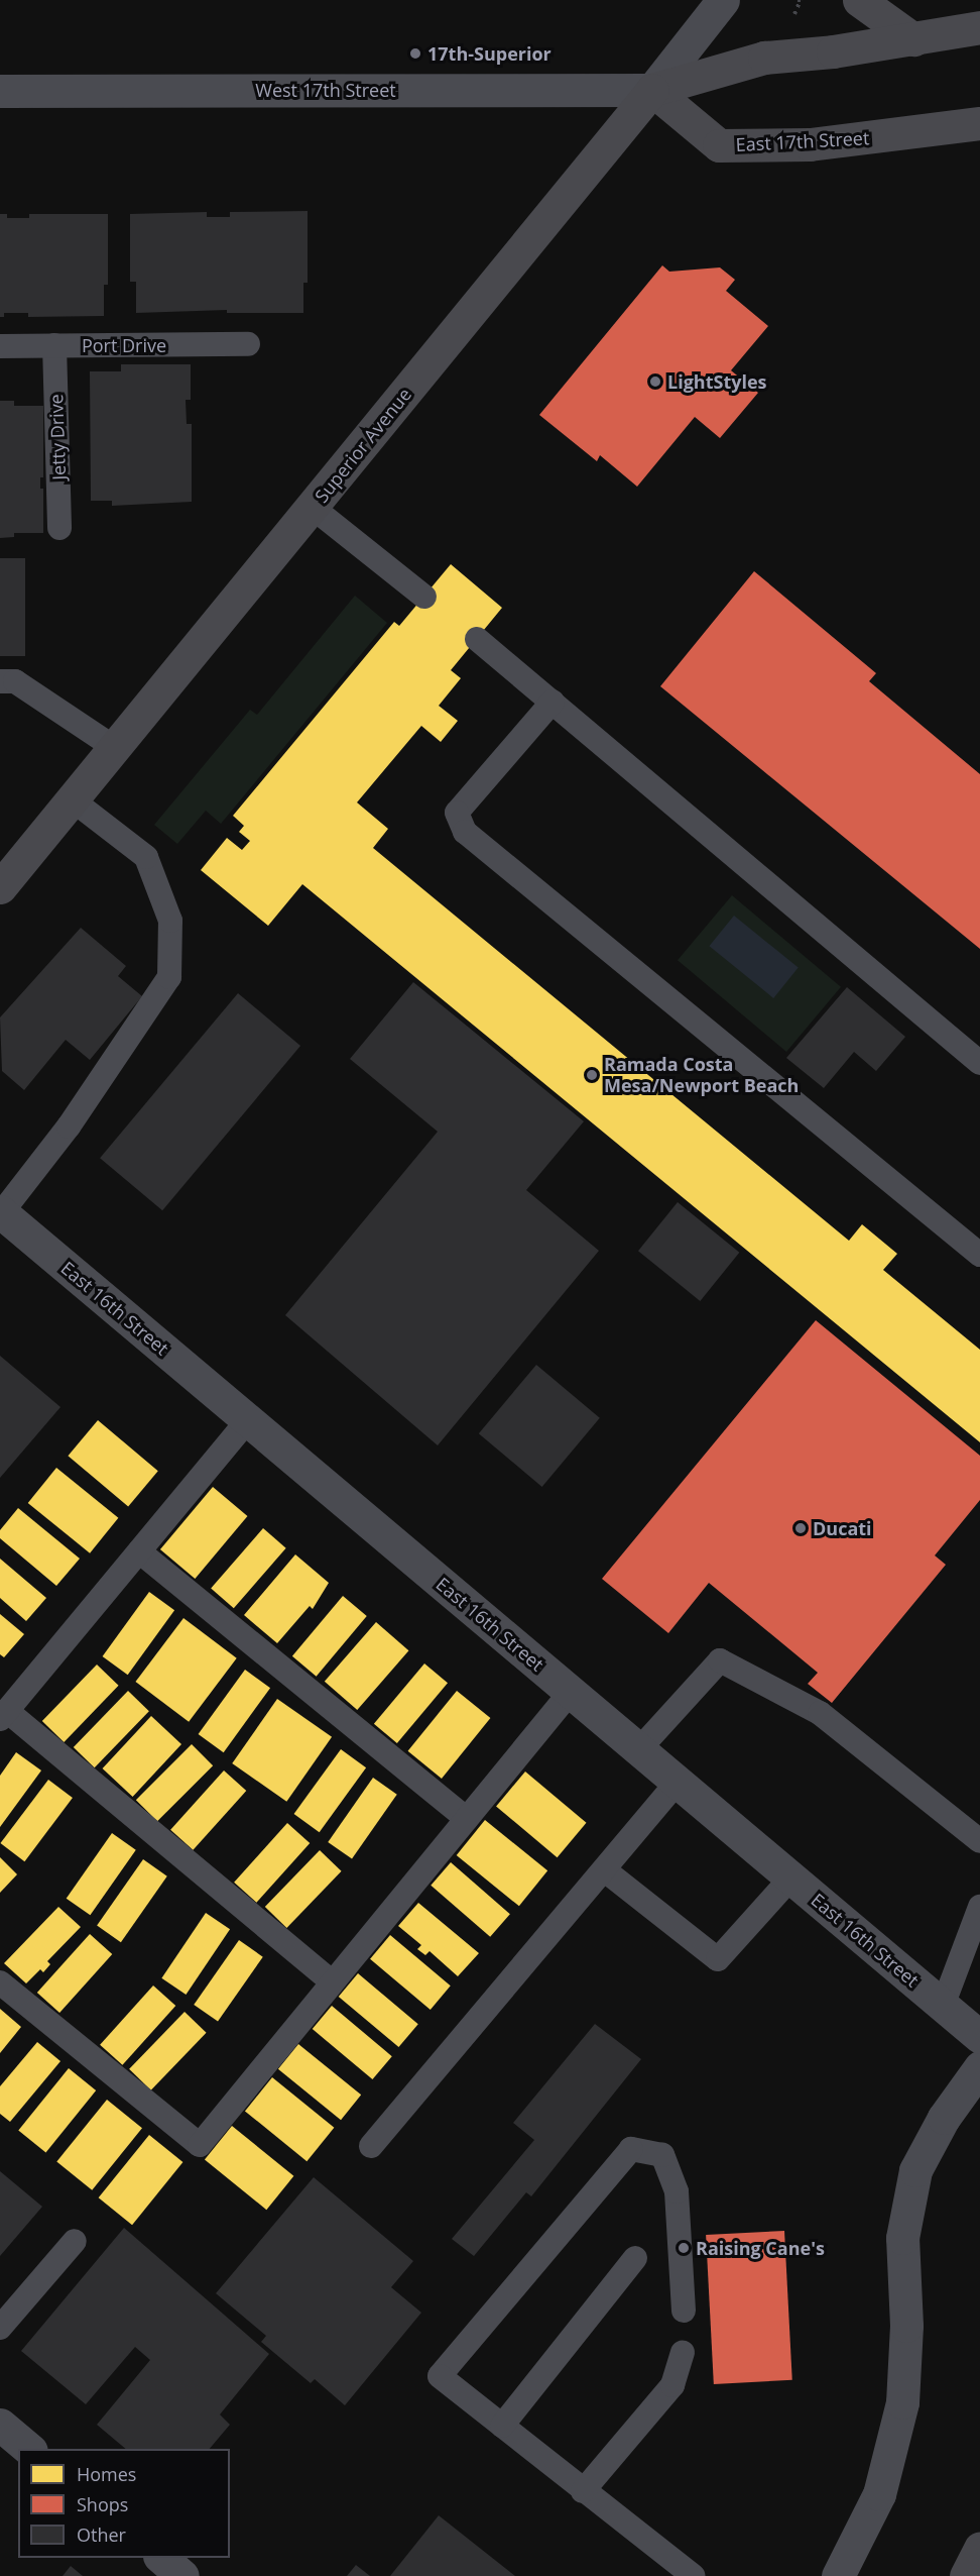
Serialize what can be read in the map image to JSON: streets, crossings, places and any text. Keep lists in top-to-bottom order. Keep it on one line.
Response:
{"streets":{"main road":["East 17th Street","Superior Avenue"],"street":["West 17th Street","East 16th Street"],"lane":["Port Drive","Jetty Drive"]},"crossings":[["West 17th Street","East 17th Street"],["West 17th Street","Superior Avenue"],["East 17th Street","Superior Avenue"],["Port Drive","Jetty Drive"]],"places":["17th-Superior","LightStyles","Ramada Costa Mesa/Newport Beach","Ducati","Raising Cane's"],"legend":["Homes","Shops","Other"]}
